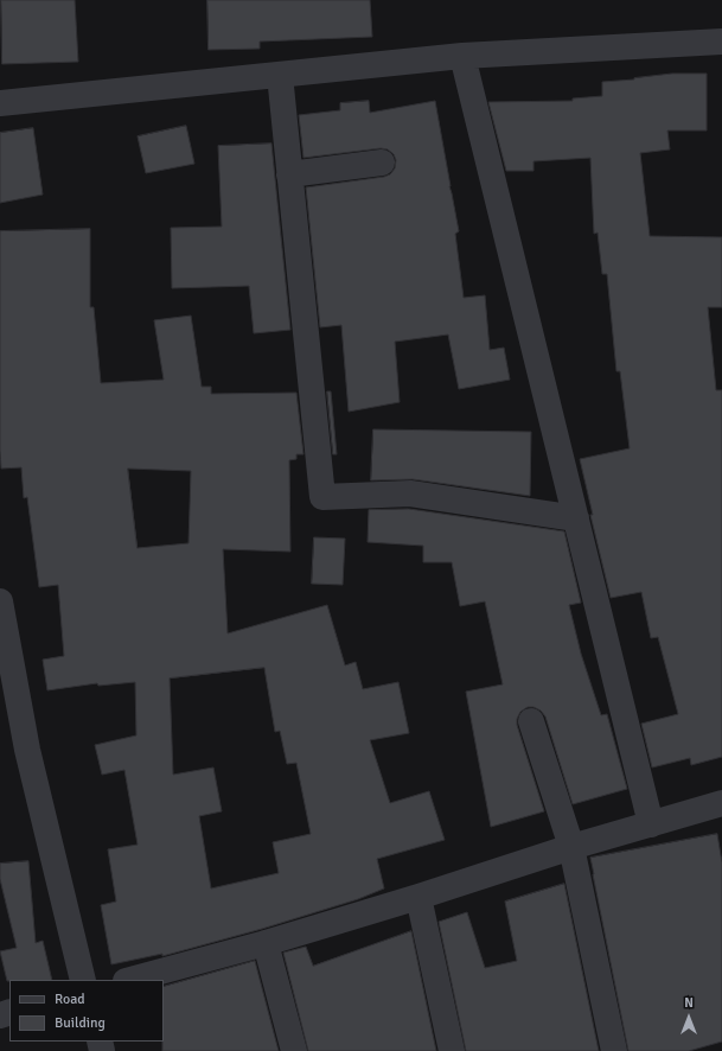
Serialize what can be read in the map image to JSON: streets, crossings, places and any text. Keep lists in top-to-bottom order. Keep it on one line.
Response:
{"legend":["Road","Building"],"north":"top"}
